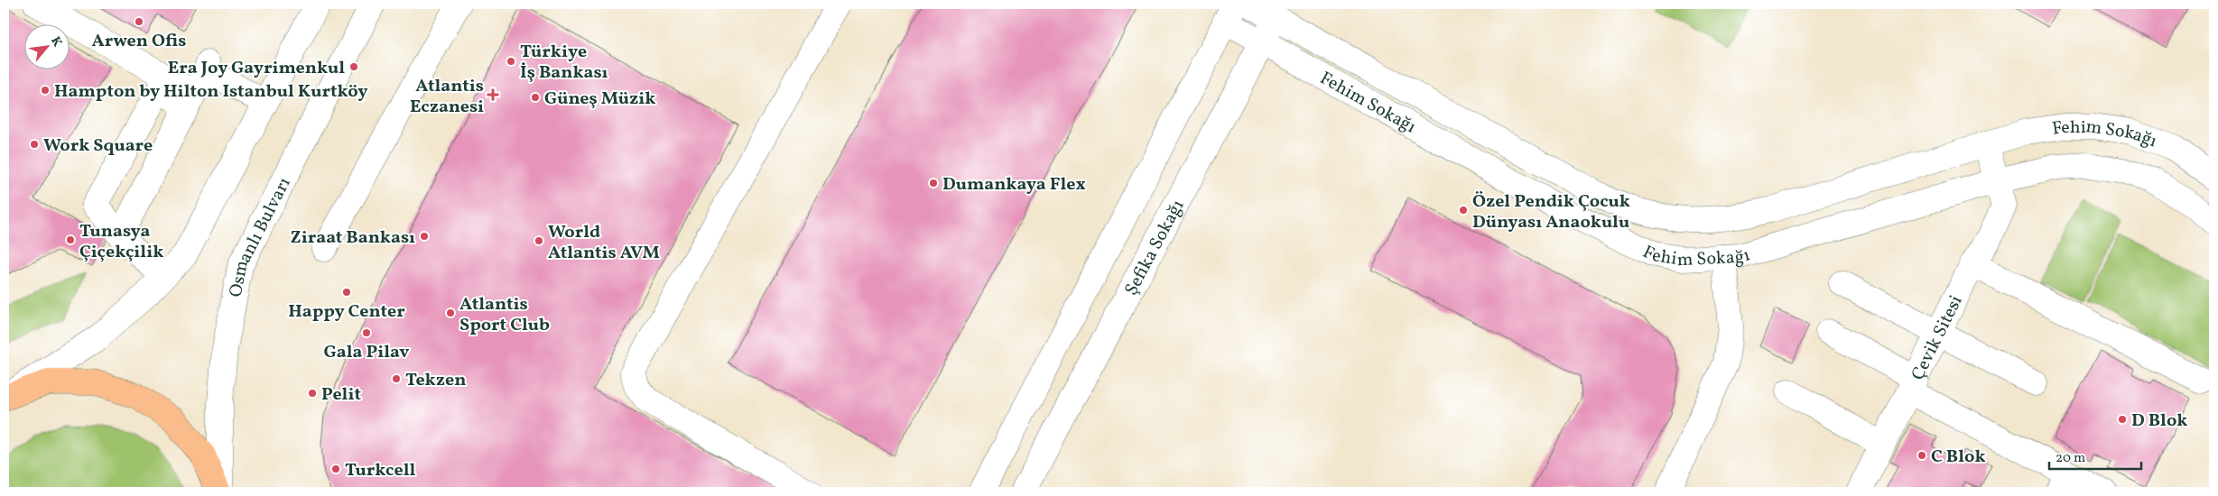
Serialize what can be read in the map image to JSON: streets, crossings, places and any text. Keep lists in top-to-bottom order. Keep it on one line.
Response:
{"streets":{"street":["Fehim Sokağı","Osmanlı Bulvarı","Şefika Sokağı","Çevik Sitesi"]},"crossings":[["Fehim Sokağı","Şefika Sokağı"],["Fehim Sokağı","Çevik Sitesi"]],"places":{"other":["Arwen Ofis","Türkiye İş Bankası","Era Joy Gayrimenkul","Hampton by Hilton Istanbul Kurtköy","Güneş Müzik","Work Square","Dumankaya Flex","Özel Pendik Çocuk Dünyası Anaokulu","Ziraat Bankası","Tunasya Çiçekçilik","World Atlantis AVM","Happy Center","Atlantis Sport Club","Gala Pilav","Tekzen","Pelit","D Blok","C Blok","Turkcell"],"health":["Atlantis Eczanesi"]},"scale_bar":"20 m","north":"top right"}
